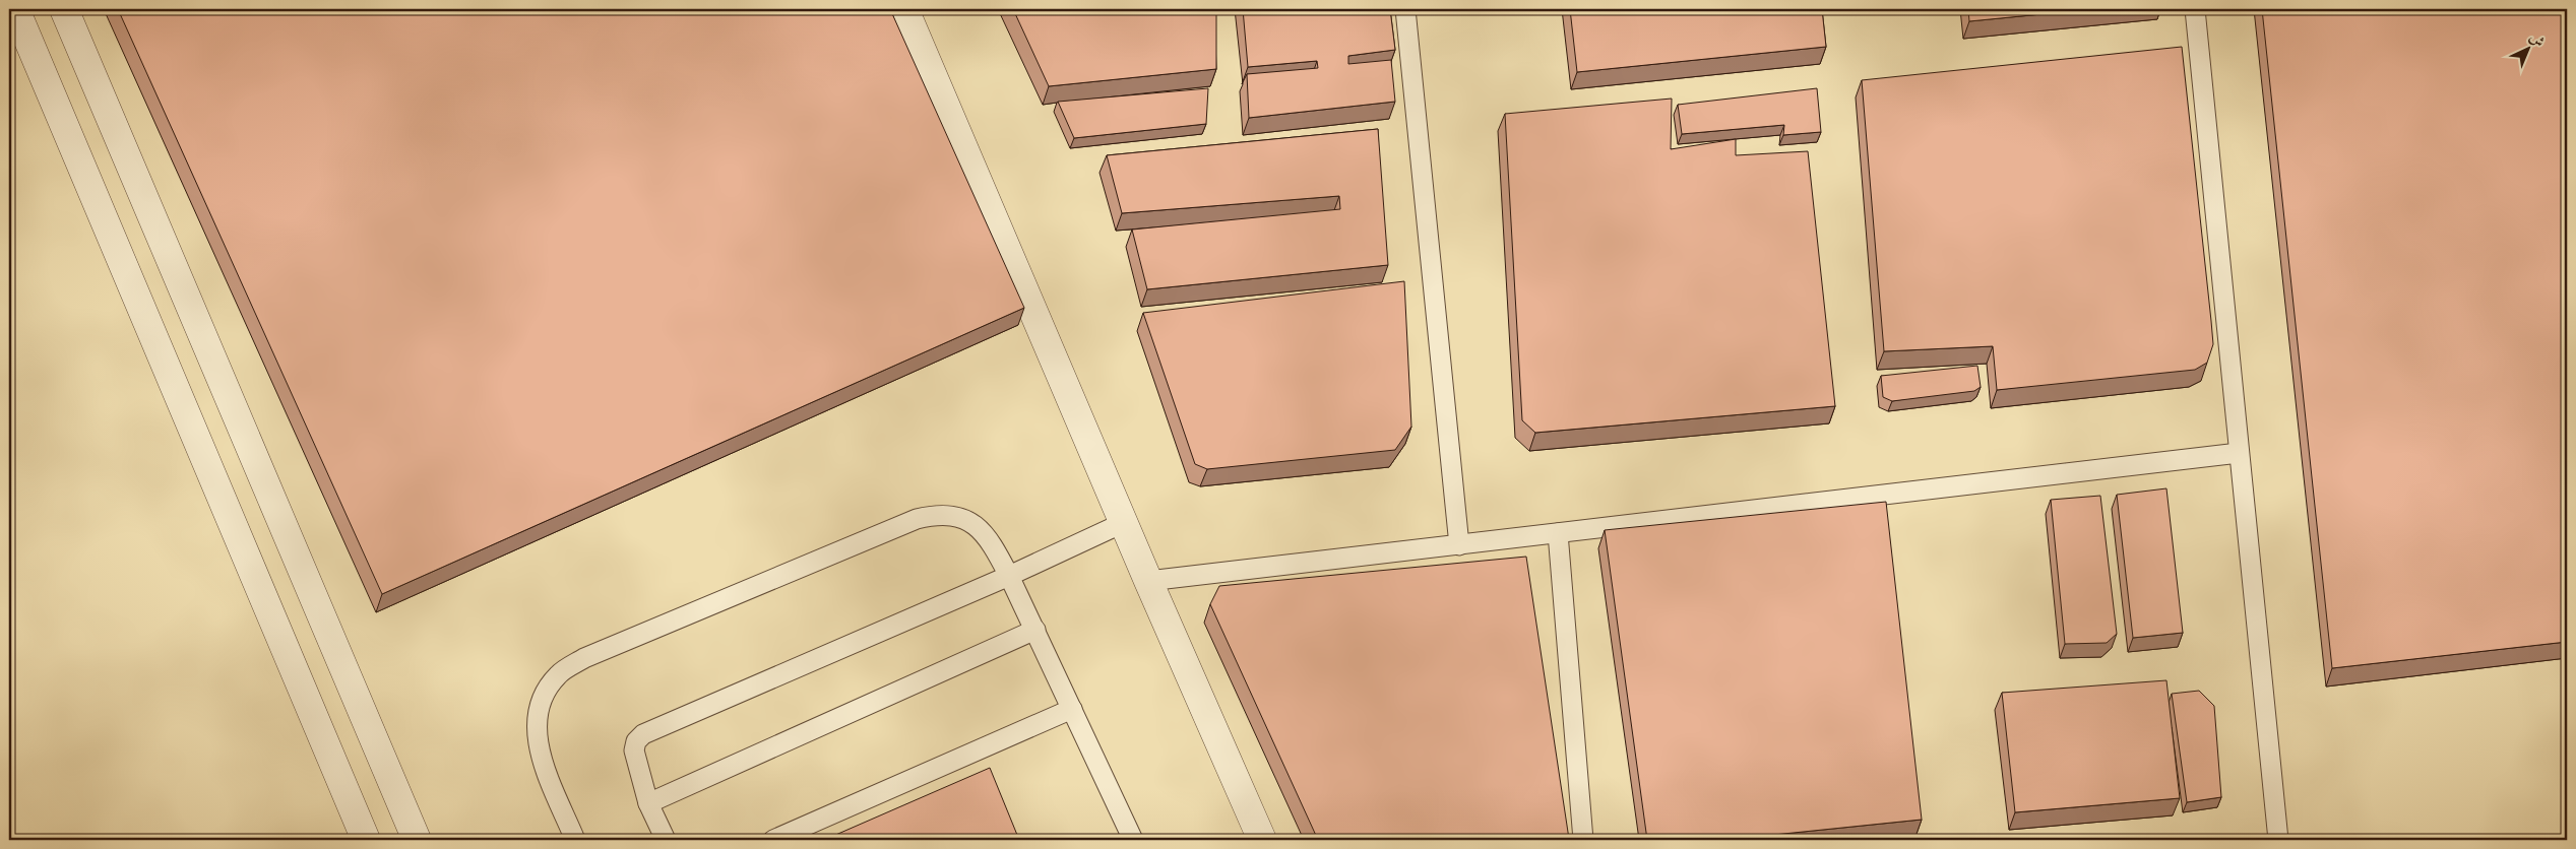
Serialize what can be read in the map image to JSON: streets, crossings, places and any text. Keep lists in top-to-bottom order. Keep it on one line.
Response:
{"north":"top right"}
